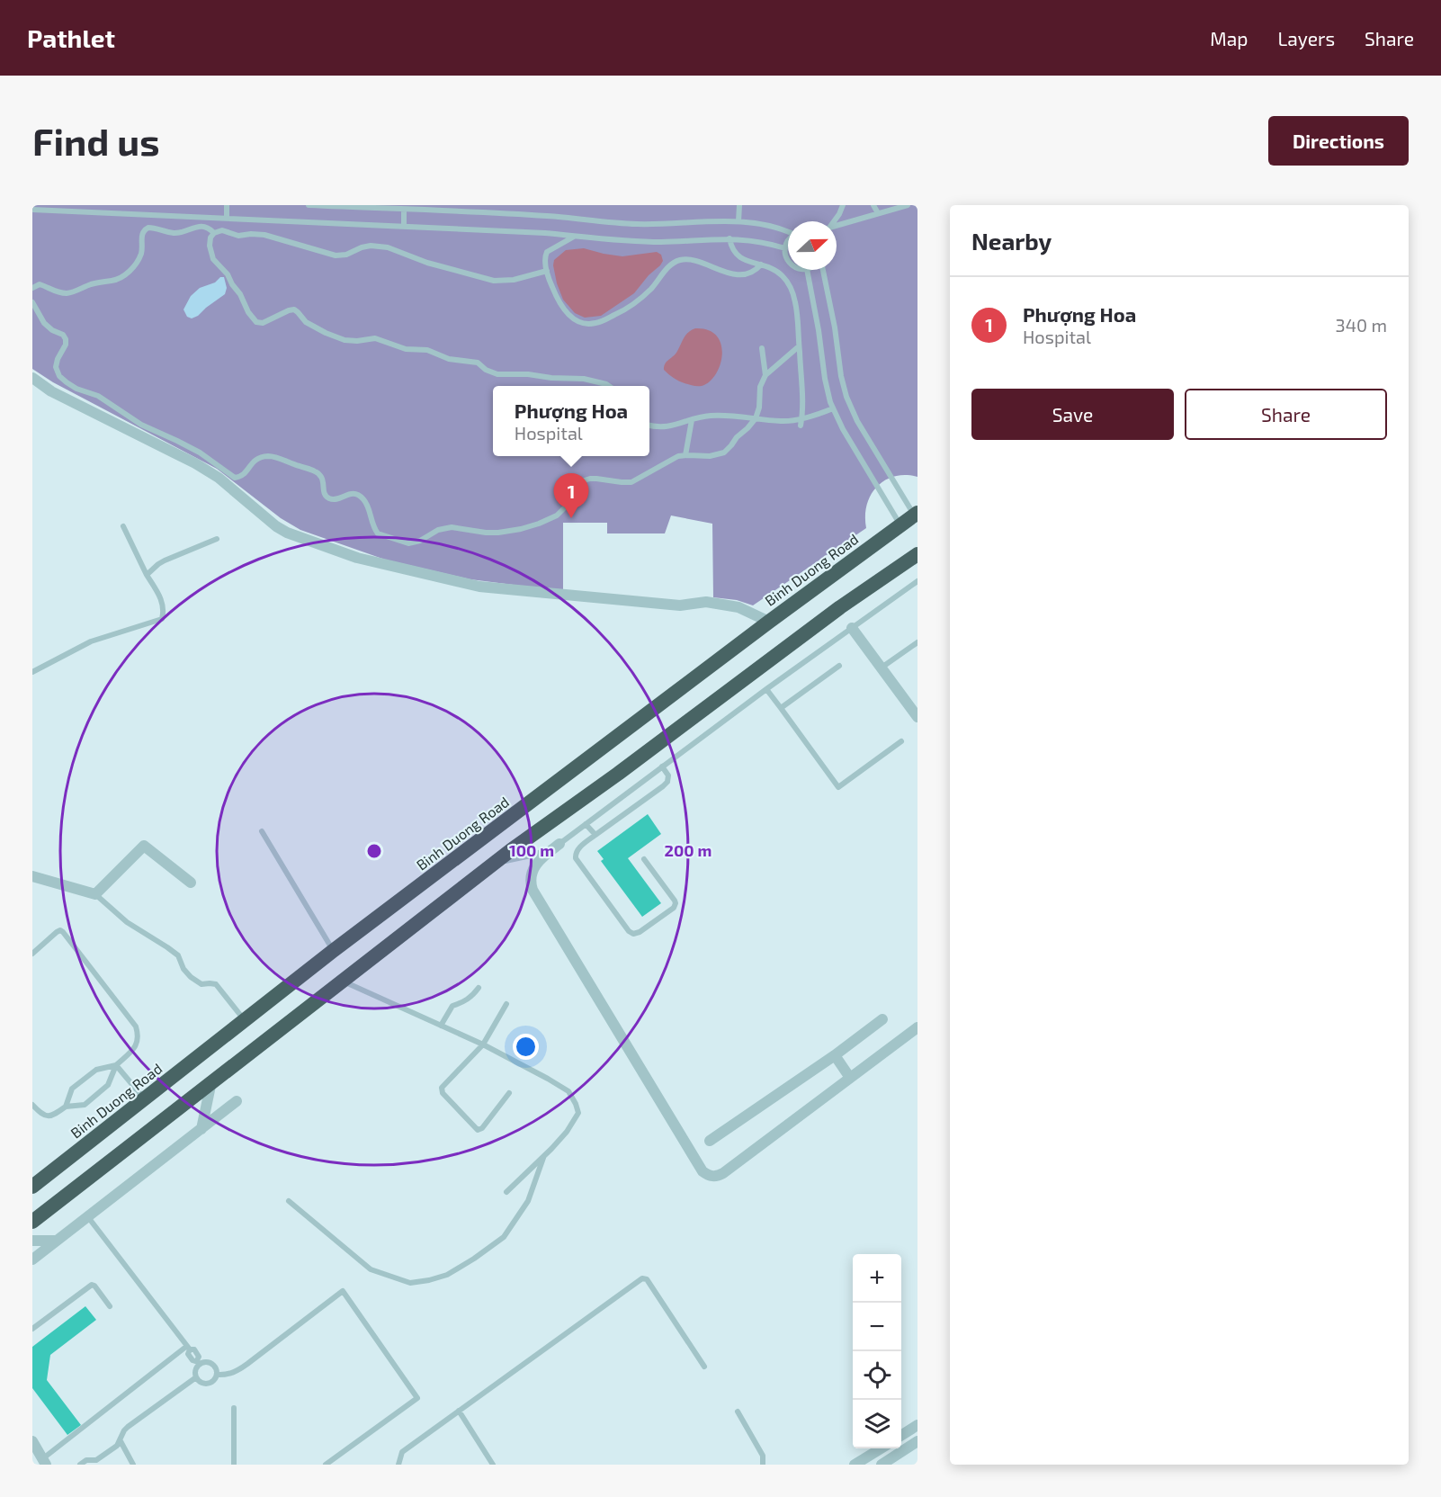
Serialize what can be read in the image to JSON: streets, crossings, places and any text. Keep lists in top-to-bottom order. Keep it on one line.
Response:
{"streets":{"highway":["Binh Duong Road"]},"north":"right","page":{"header":"Pathlet","nav":["Map","Layers","Share"],"buttons":["Directions",["Save","Share"]],"title":"Find us","heading":"Nearby","list":[{"mark":"1","name":"Phượng Hoa","note":"Hospital","value":"340 m"}],"popup":["Phượng Hoa","Hospital"],"pins":"1","map_buttons":["+","−"]},"rings":["100 m","200 m"]}
